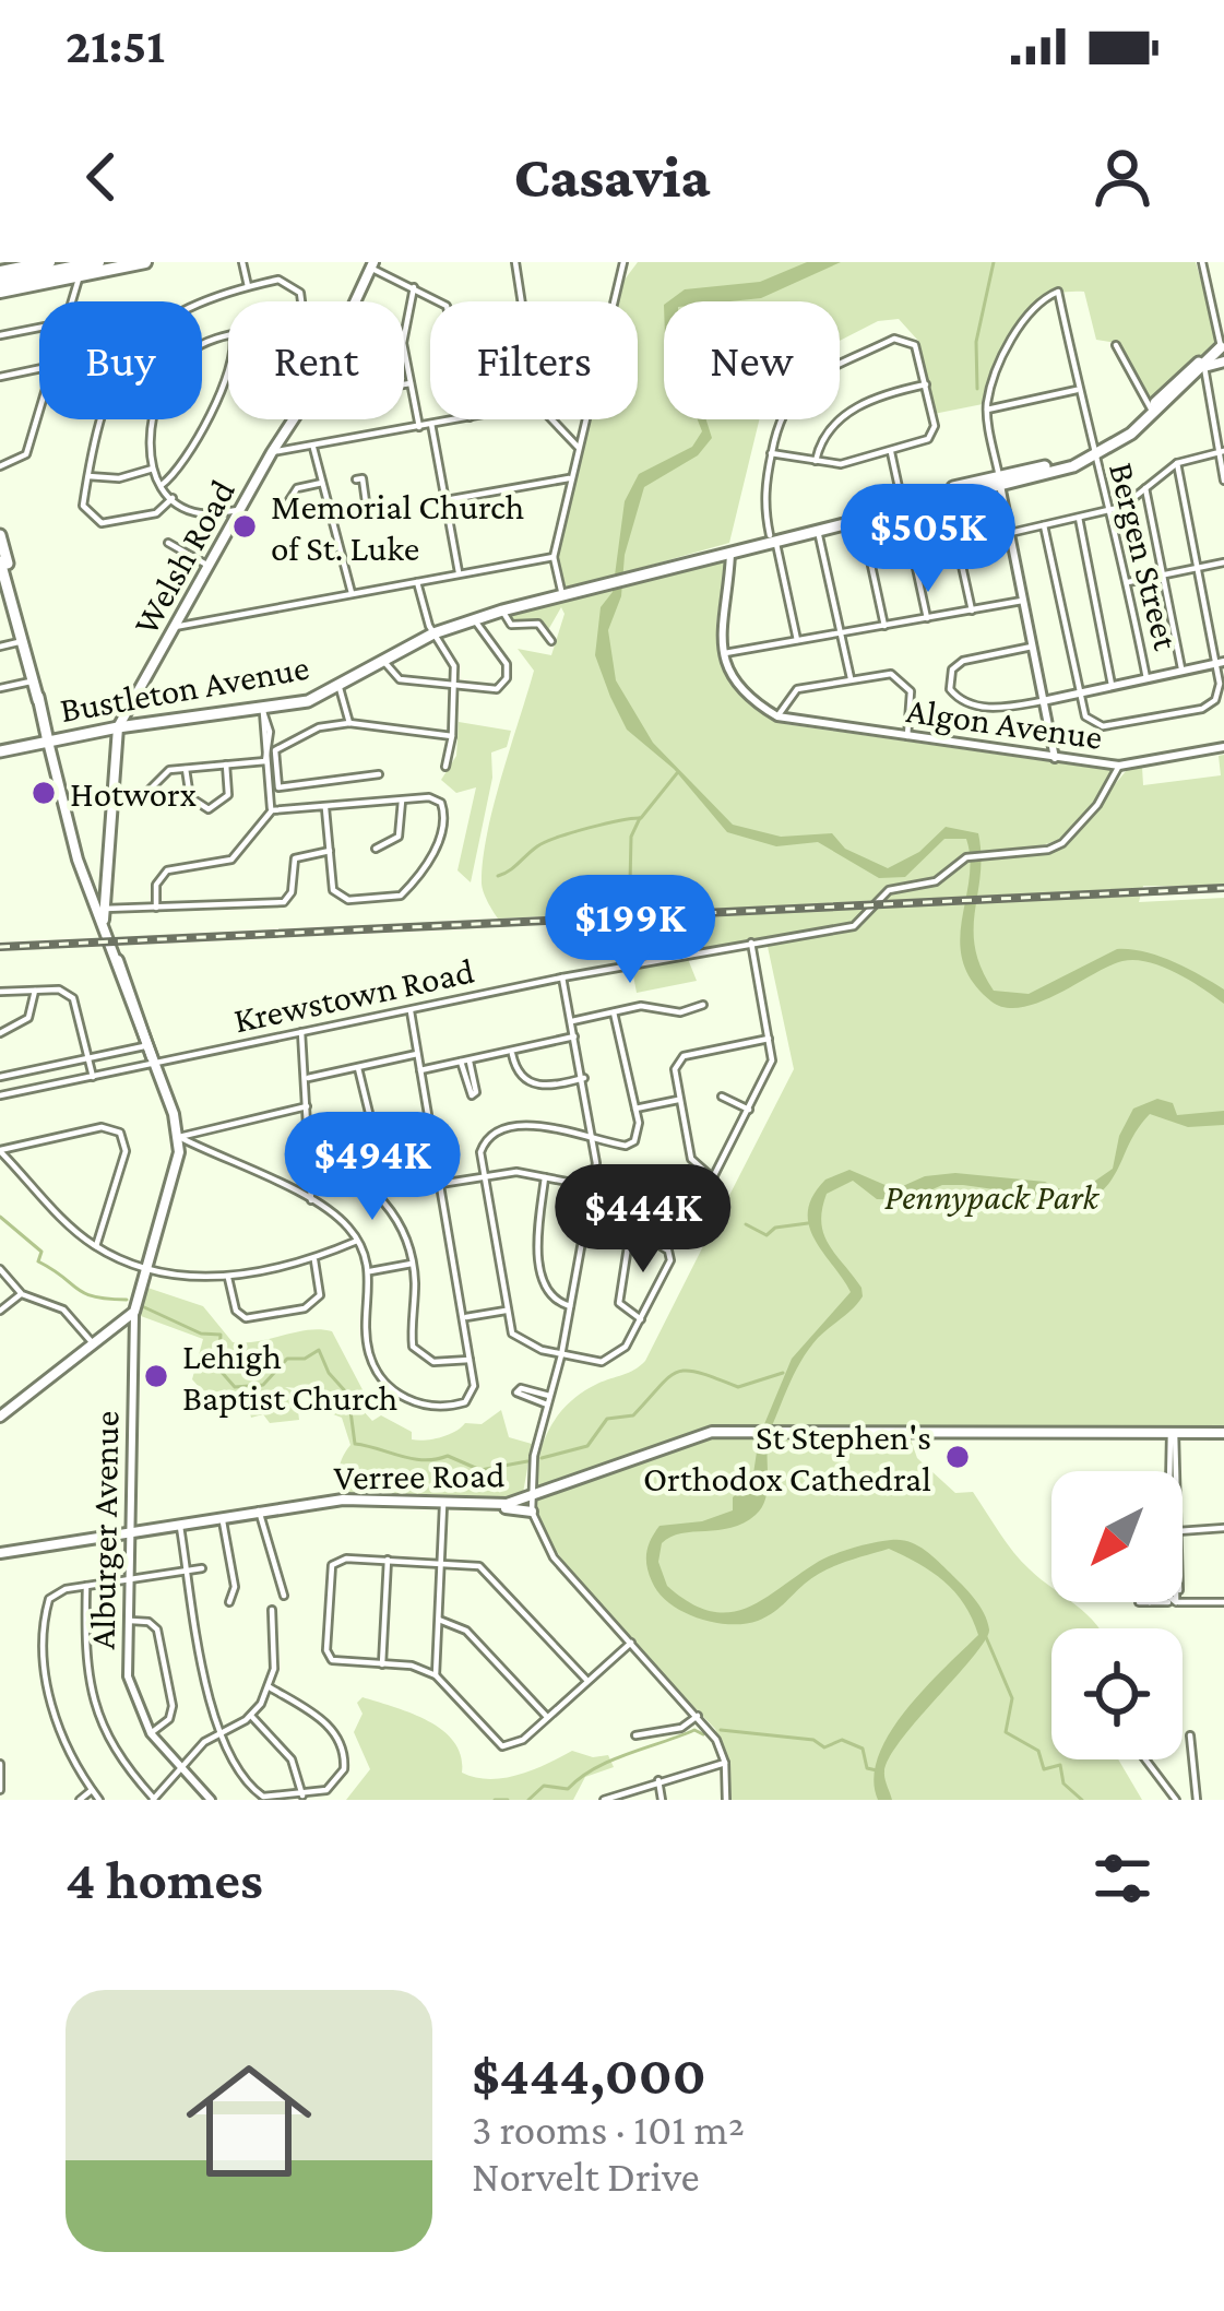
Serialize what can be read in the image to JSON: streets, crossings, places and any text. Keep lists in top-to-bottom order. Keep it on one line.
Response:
{"streets":{"main road":["Welsh Road","Bustleton Avenue","Verree Road"],"street":["Bergen Street","Algon Avenue","Krewstown Road","Alburger Avenue"]},"crossings":[["Bergen Street","Bustleton Avenue"],["Welsh Road","Bustleton Avenue"],["Algon Avenue","Krewstown Road"],["Verree Road","Alburger Avenue"]],"parks":["Pennypack Park"],"places":["Memorial Church of St. Luke","Hotworx","Lehigh Baptist Church","St Stephen's Orthodox Cathedral"],"north":"bottom left","page":{"status":"21:51","header":"Casavia","chip":["Buy","Rent","Filters","New"],"price":["$505K","$199K","$494K","$444K"],"heading":"4 homes","list":[{"name":"$444,000","note":"3 rooms · 101 m² · Norvelt Drive"}]}}
